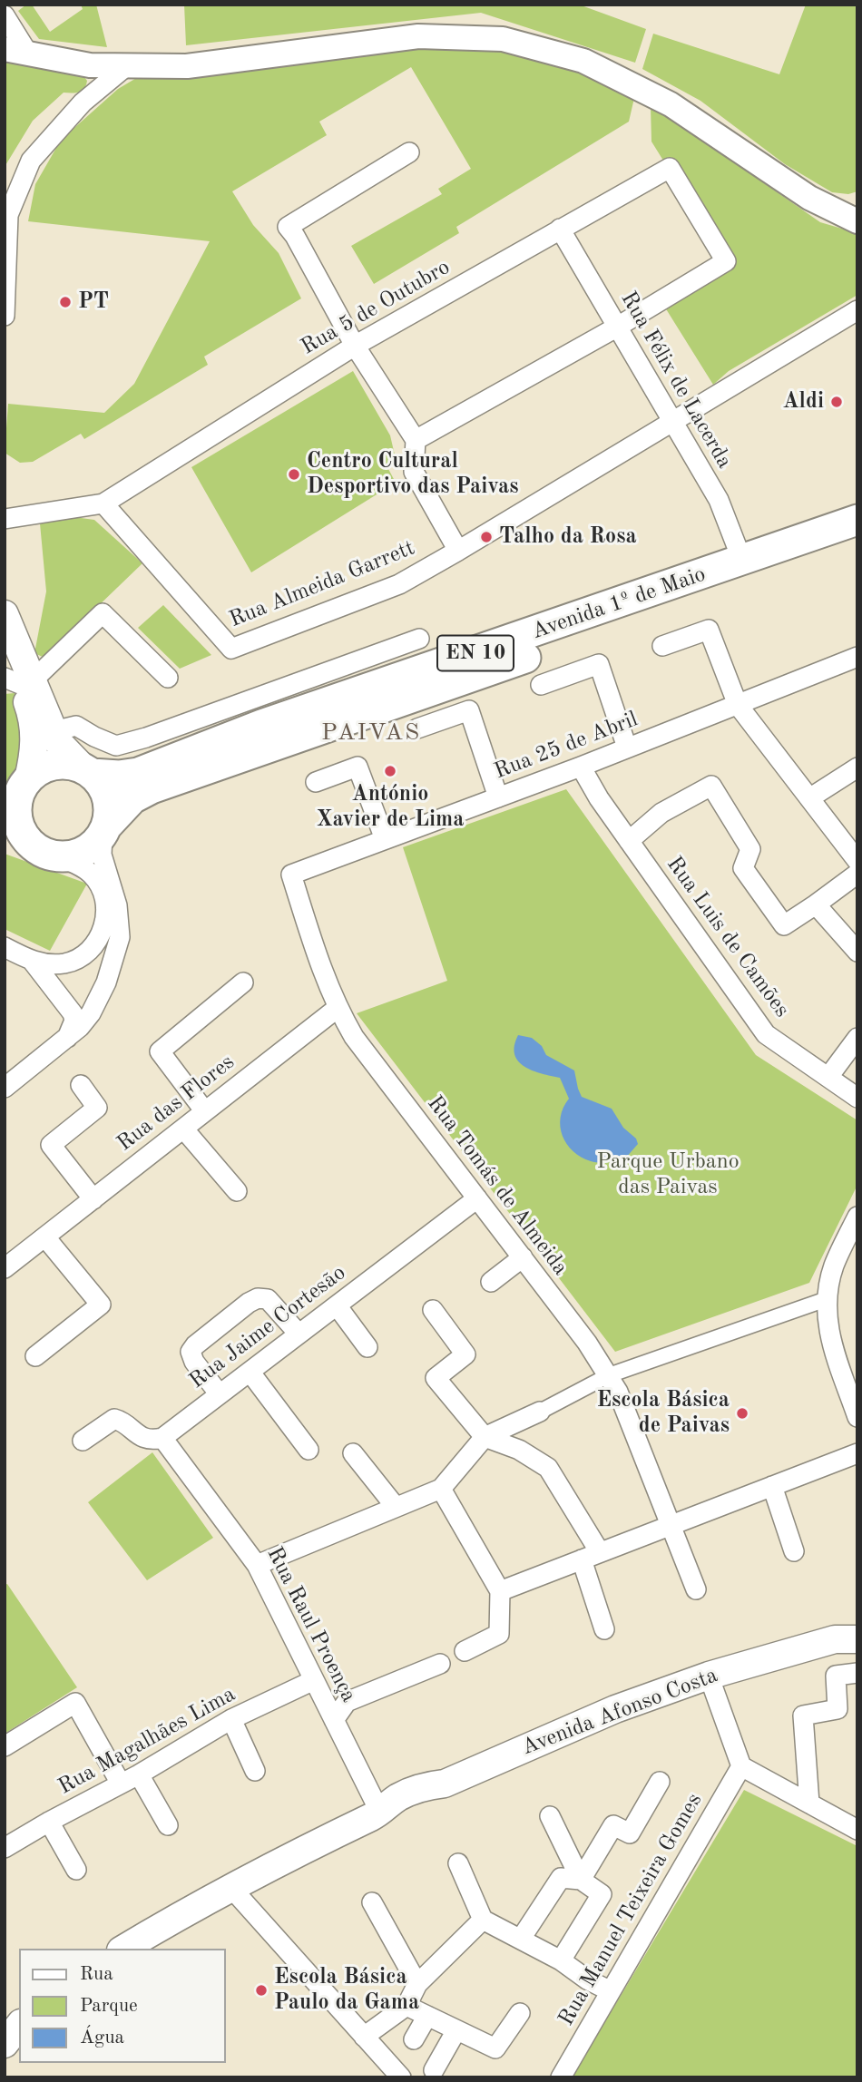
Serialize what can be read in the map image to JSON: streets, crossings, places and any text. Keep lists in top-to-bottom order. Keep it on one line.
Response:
{"streets":{"main road":["Avenida 1º de Maio","EN 10","Avenida Afonso Costa"],"street":["Rua 5 de Outubro","Rua Félix de Lacerda","Rua Almeida Garrett","Rua 25 de Abril","Rua Luis de Camões","Rua das Flores","Rua Tomás de Almeida","Rua Jaime Cortesão","Rua Raul Proença","Rua Magalhães Lima","Rua Manuel Teixeira Gomes"]},"crossings":[["Rua 5 de Outubro","Rua Félix de Lacerda"],["Rua 5 de Outubro","Rua Almeida Garrett"],["Rua Félix de Lacerda","Rua Almeida Garrett"],["Rua Félix de Lacerda","Avenida 1º de Maio"],["Avenida 1º de Maio","EN 10"],["Rua 25 de Abril","Rua Luis de Camões"],["Rua 25 de Abril","Rua Tomás de Almeida"],["Rua das Flores","Rua Tomás de Almeida"],["Rua Tomás de Almeida","Rua Jaime Cortesão"],["Rua Jaime Cortesão","Rua Raul Proença"],["Rua Raul Proença","Avenida Afonso Costa"],["Rua Raul Proença","Rua Magalhães Lima"]],"districts":["PAIVAS"],"parks":["Parque Urbano das Paivas"],"places":["PT","Aldi","Centro Cultural Desportivo das Paivas","Talho da Rosa","António Xavier de Lima","Escola Básica de Paivas","Escola Básica Paulo da Gama"],"legend":["Rua","Parque","Água"]}
